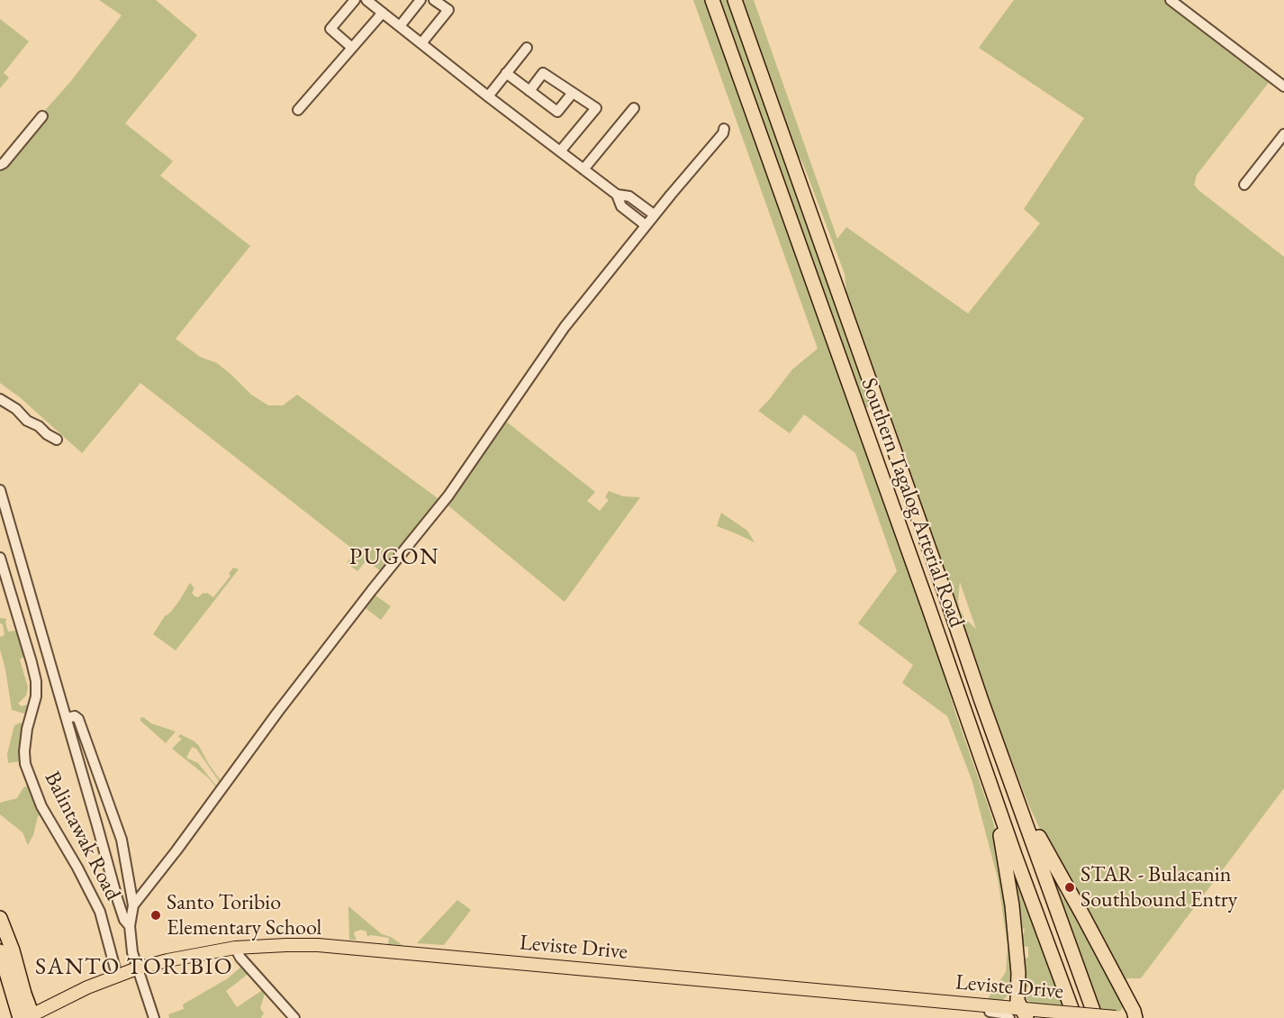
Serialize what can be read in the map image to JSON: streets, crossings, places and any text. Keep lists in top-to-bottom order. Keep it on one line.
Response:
{"streets":{"highway":["Southern Tagalog Arterial Road"],"main road":["Leviste Drive"],"street":["Balintawak Road"]},"crossings":[["Balintawak Road","Leviste Drive"]],"districts":["PUGON","SANTO TORIBIO"],"places":["STAR - Bulacanin Southbound Entry","Santo Toribio Elementary School"]}
